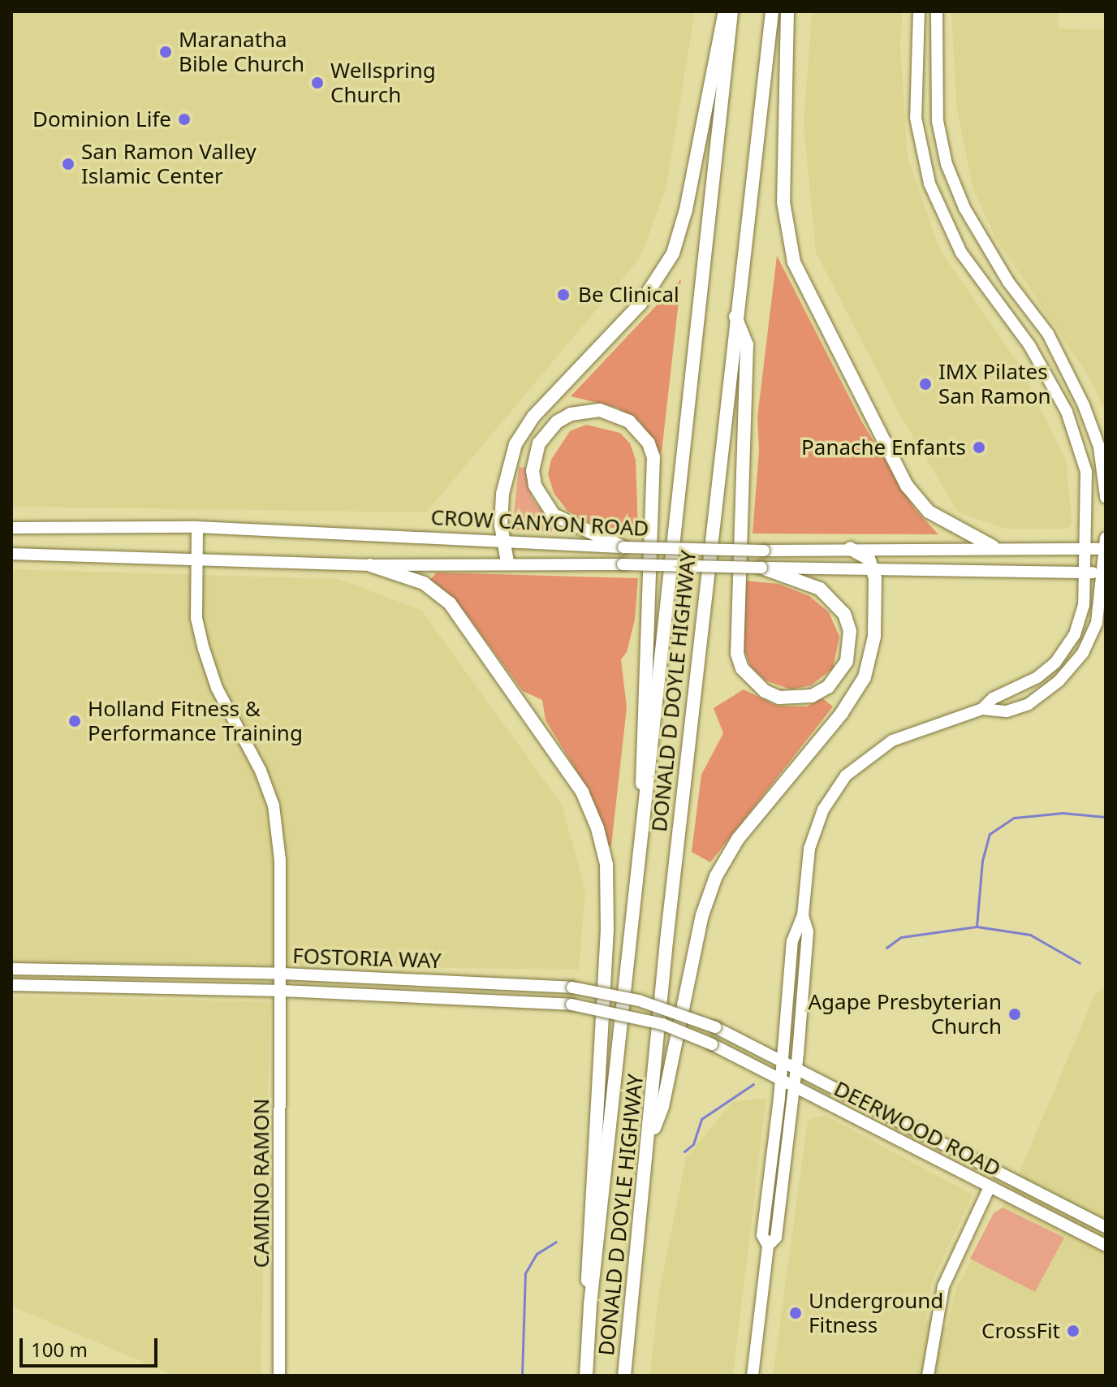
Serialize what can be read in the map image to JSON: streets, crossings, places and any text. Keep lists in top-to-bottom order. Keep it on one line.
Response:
{"streets":{"highway":["DONALD D DOYLE HIGHWAY"],"main road":["CROW CANYON ROAD","FOSTORIA WAY","DEERWOOD ROAD","CAMINO RAMON"]},"crossings":[["CROW CANYON ROAD","CAMINO RAMON"],["FOSTORIA WAY","DEERWOOD ROAD"],["FOSTORIA WAY","CAMINO RAMON"]],"places":["Maranatha Bible Church","Wellspring Church","Dominion Life","San Ramon Valley Islamic Center","Be Clinical","IMX Pilates San Ramon","Panache Enfants","Holland Fitness & Performance Training","Agape Presbyterian Church","Underground Fitness","CrossFit"],"scale_bar":"100 m"}
